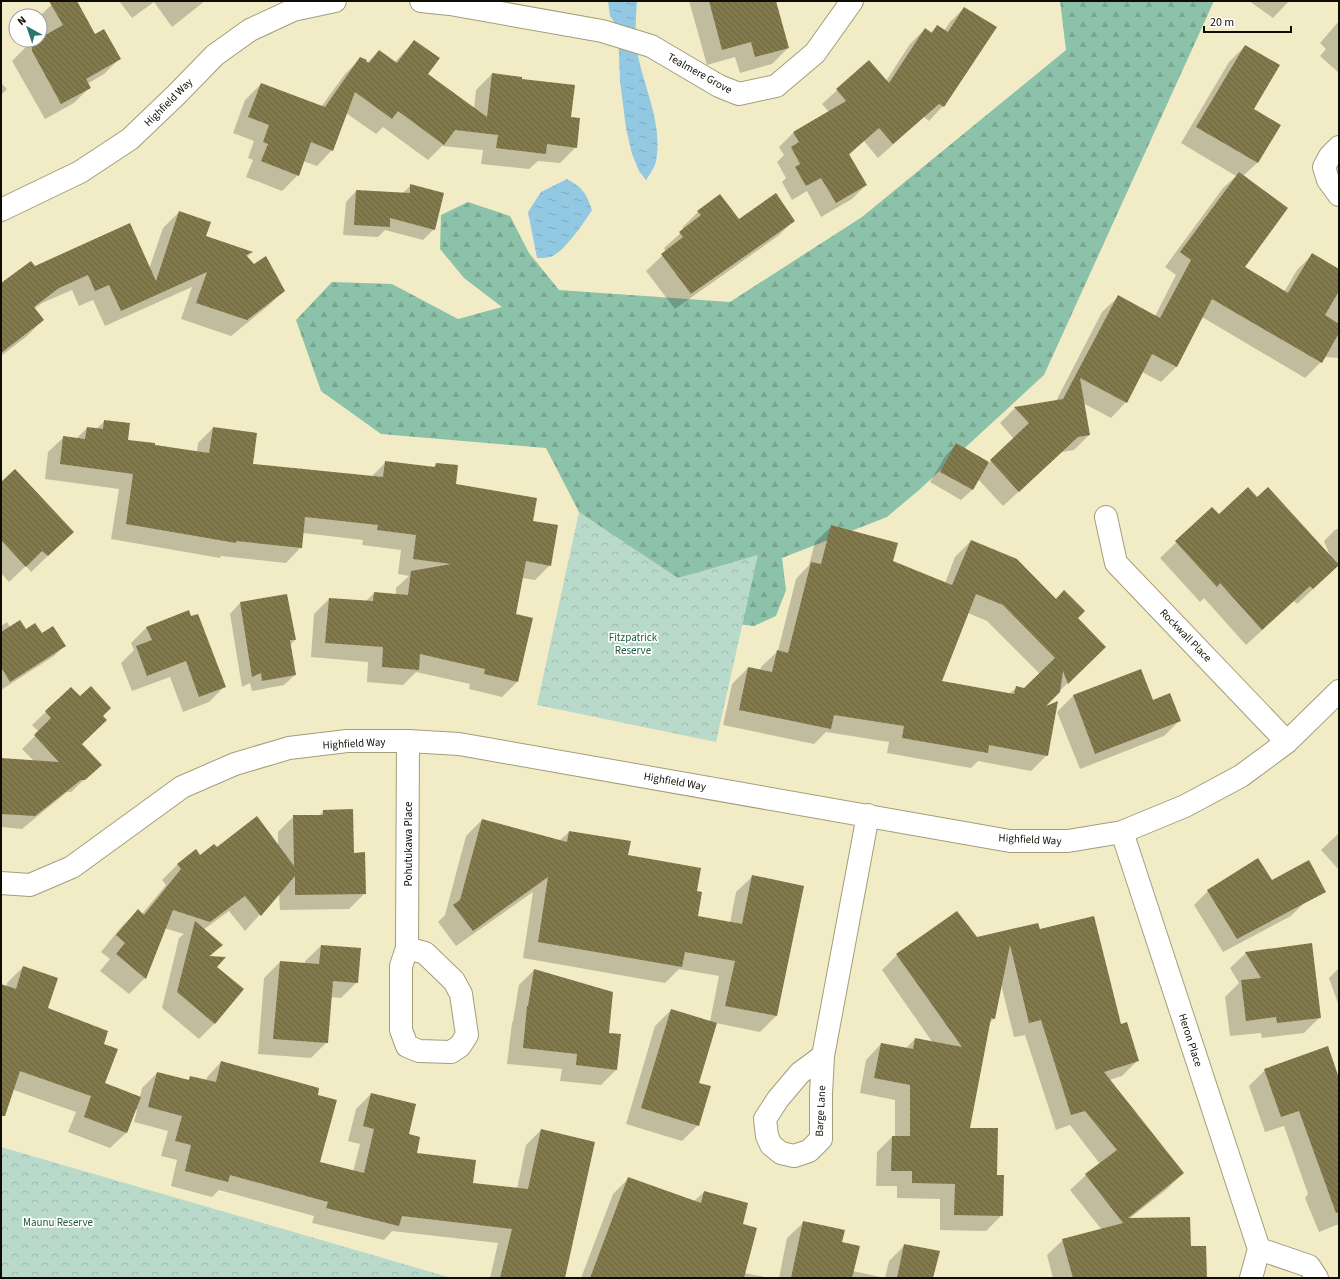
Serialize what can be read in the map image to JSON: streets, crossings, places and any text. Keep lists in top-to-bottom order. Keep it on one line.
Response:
{"streets":{"street":["Tealmere Grove","Highfield Way","Rockwall Place","Pohutukawa Place","Heron Place"]},"crossings":[["Highfield Way","Rockwall Place"],["Highfield Way","Pohutukawa Place"],["Highfield Way","Heron Place"]],"parks":["Fitzpatrick Reserve","Maunu Reserve"],"scale_bar":"20 m","north":"top left"}
